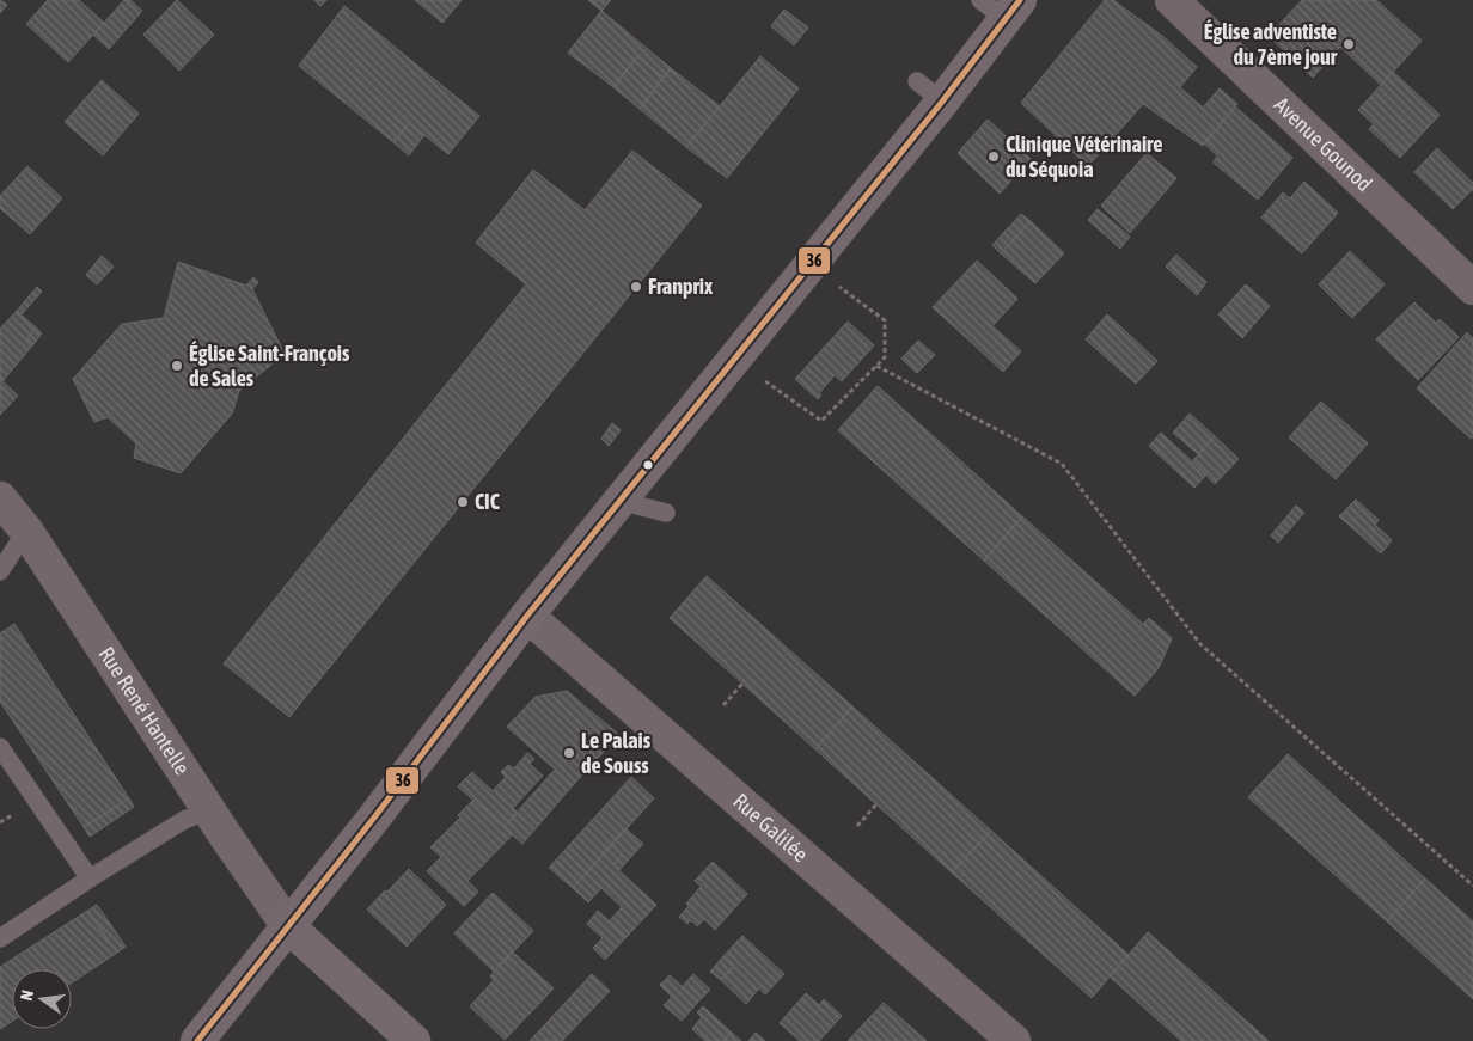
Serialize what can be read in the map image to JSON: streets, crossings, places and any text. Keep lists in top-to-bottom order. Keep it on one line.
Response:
{"streets":{"street":["Avenue Gounod","Rue René Hantelle","Rue Galilée"]},"places":["Église adventiste du 7ème jour","Clinique Vétérinaire du Séquoia","Franprix","Église Saint-François de Sales","CIC","Le Palais de Souss"],"lines":["transit line 36"],"north":"left"}
